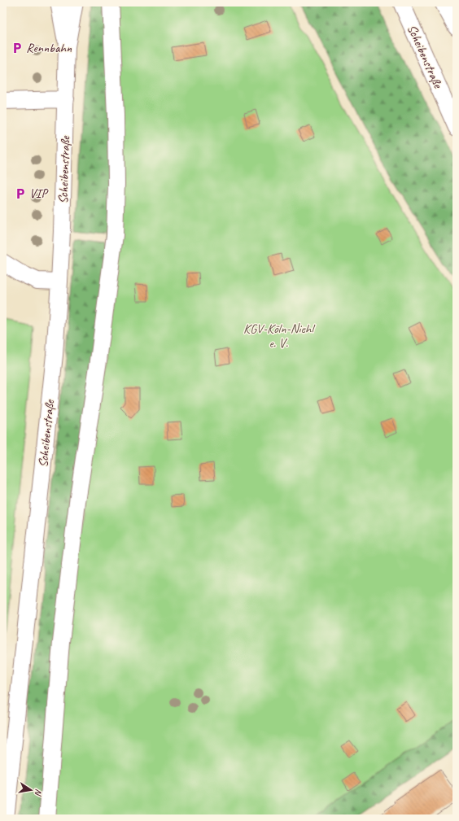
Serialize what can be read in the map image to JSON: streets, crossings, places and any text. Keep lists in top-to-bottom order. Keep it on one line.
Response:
{"streets":{"street":["Scheibenstraße"]},"parks":["KGV-Köln-Niehl e. V."],"places":{"parking":["Rennbahn","VIP"]},"north":"right"}
